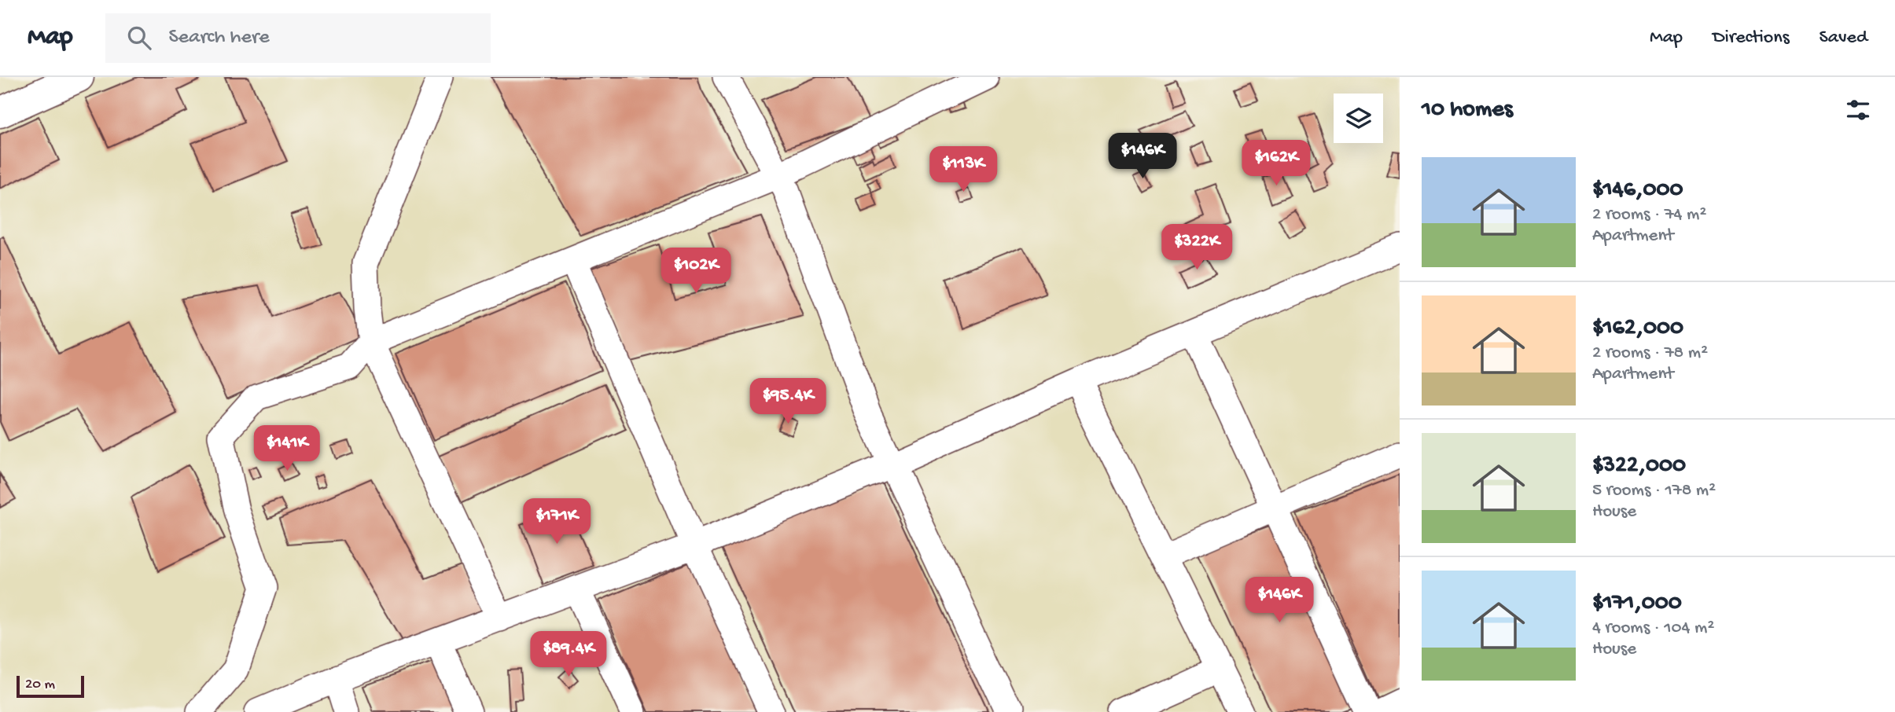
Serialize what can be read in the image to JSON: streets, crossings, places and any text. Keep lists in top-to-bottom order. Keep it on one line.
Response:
{"scale_bar":"20 m","page":{"header":"Map","search":"Search here","nav":["Map","Directions","Saved"],"heading":"10 homes","price":["$146K","$162K","$113K","$322K","$102K","$95.4K","$141K","$171K","$146K","$89.4K"],"list":[{"name":"$146,000","note":"2 rooms · 74 m² · Apartment"},{"name":"$162,000","note":"2 rooms · 78 m² · Apartment"},{"name":"$322,000","note":"5 rooms · 178 m² · House"},{"name":"$171,000","note":"4 rooms · 104 m² · House"}],"scale":"20 m"}}
